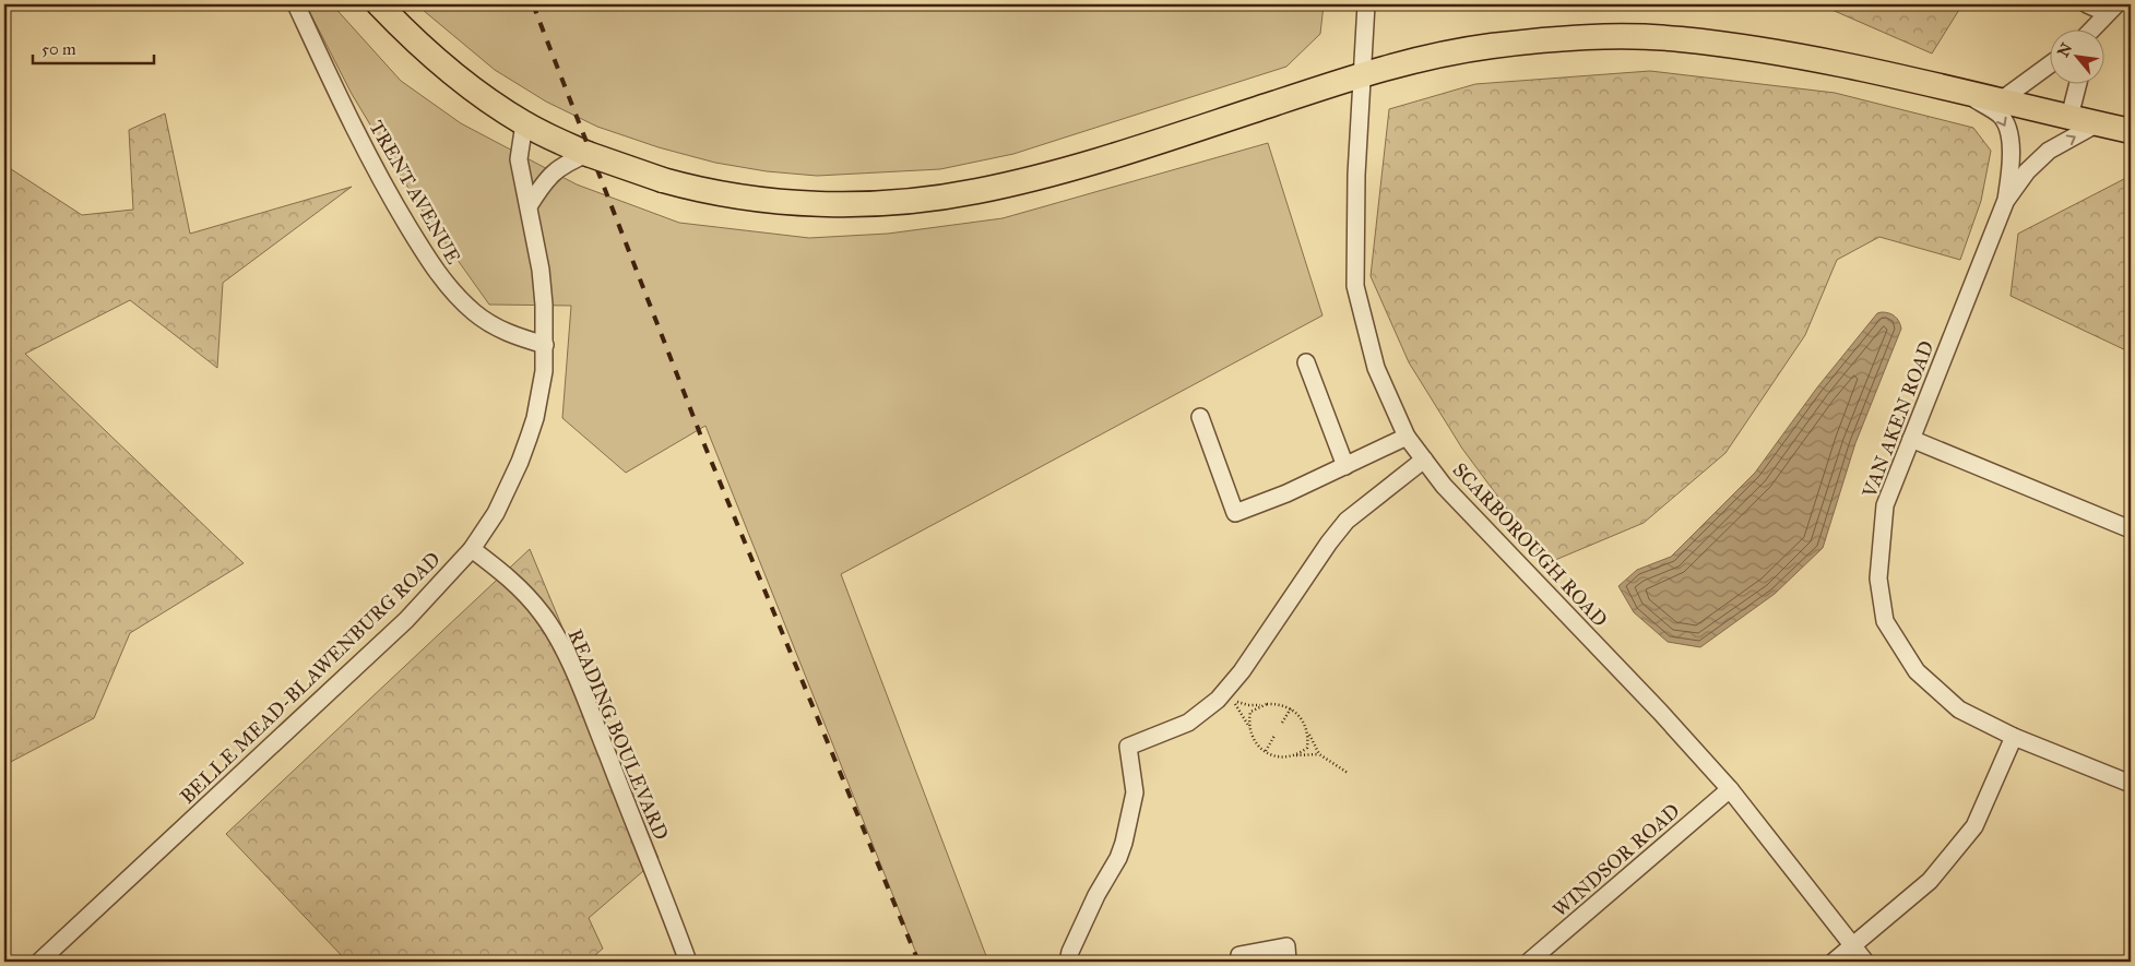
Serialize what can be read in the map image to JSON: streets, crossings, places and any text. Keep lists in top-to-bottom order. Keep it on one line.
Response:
{"streets":{"street":["TRENT AVENUE","VAN AKEN ROAD","SCARBOROUGH ROAD","BELLE MEAD-BLAWENBURG ROAD","READING BOULEVARD","WINDSOR ROAD"]},"crossings":[["TRENT AVENUE","BELLE MEAD-BLAWENBURG ROAD"],["SCARBOROUGH ROAD","WINDSOR ROAD"],["BELLE MEAD-BLAWENBURG ROAD","READING BOULEVARD"]],"scale_bar":"50 m","north":"top left"}
